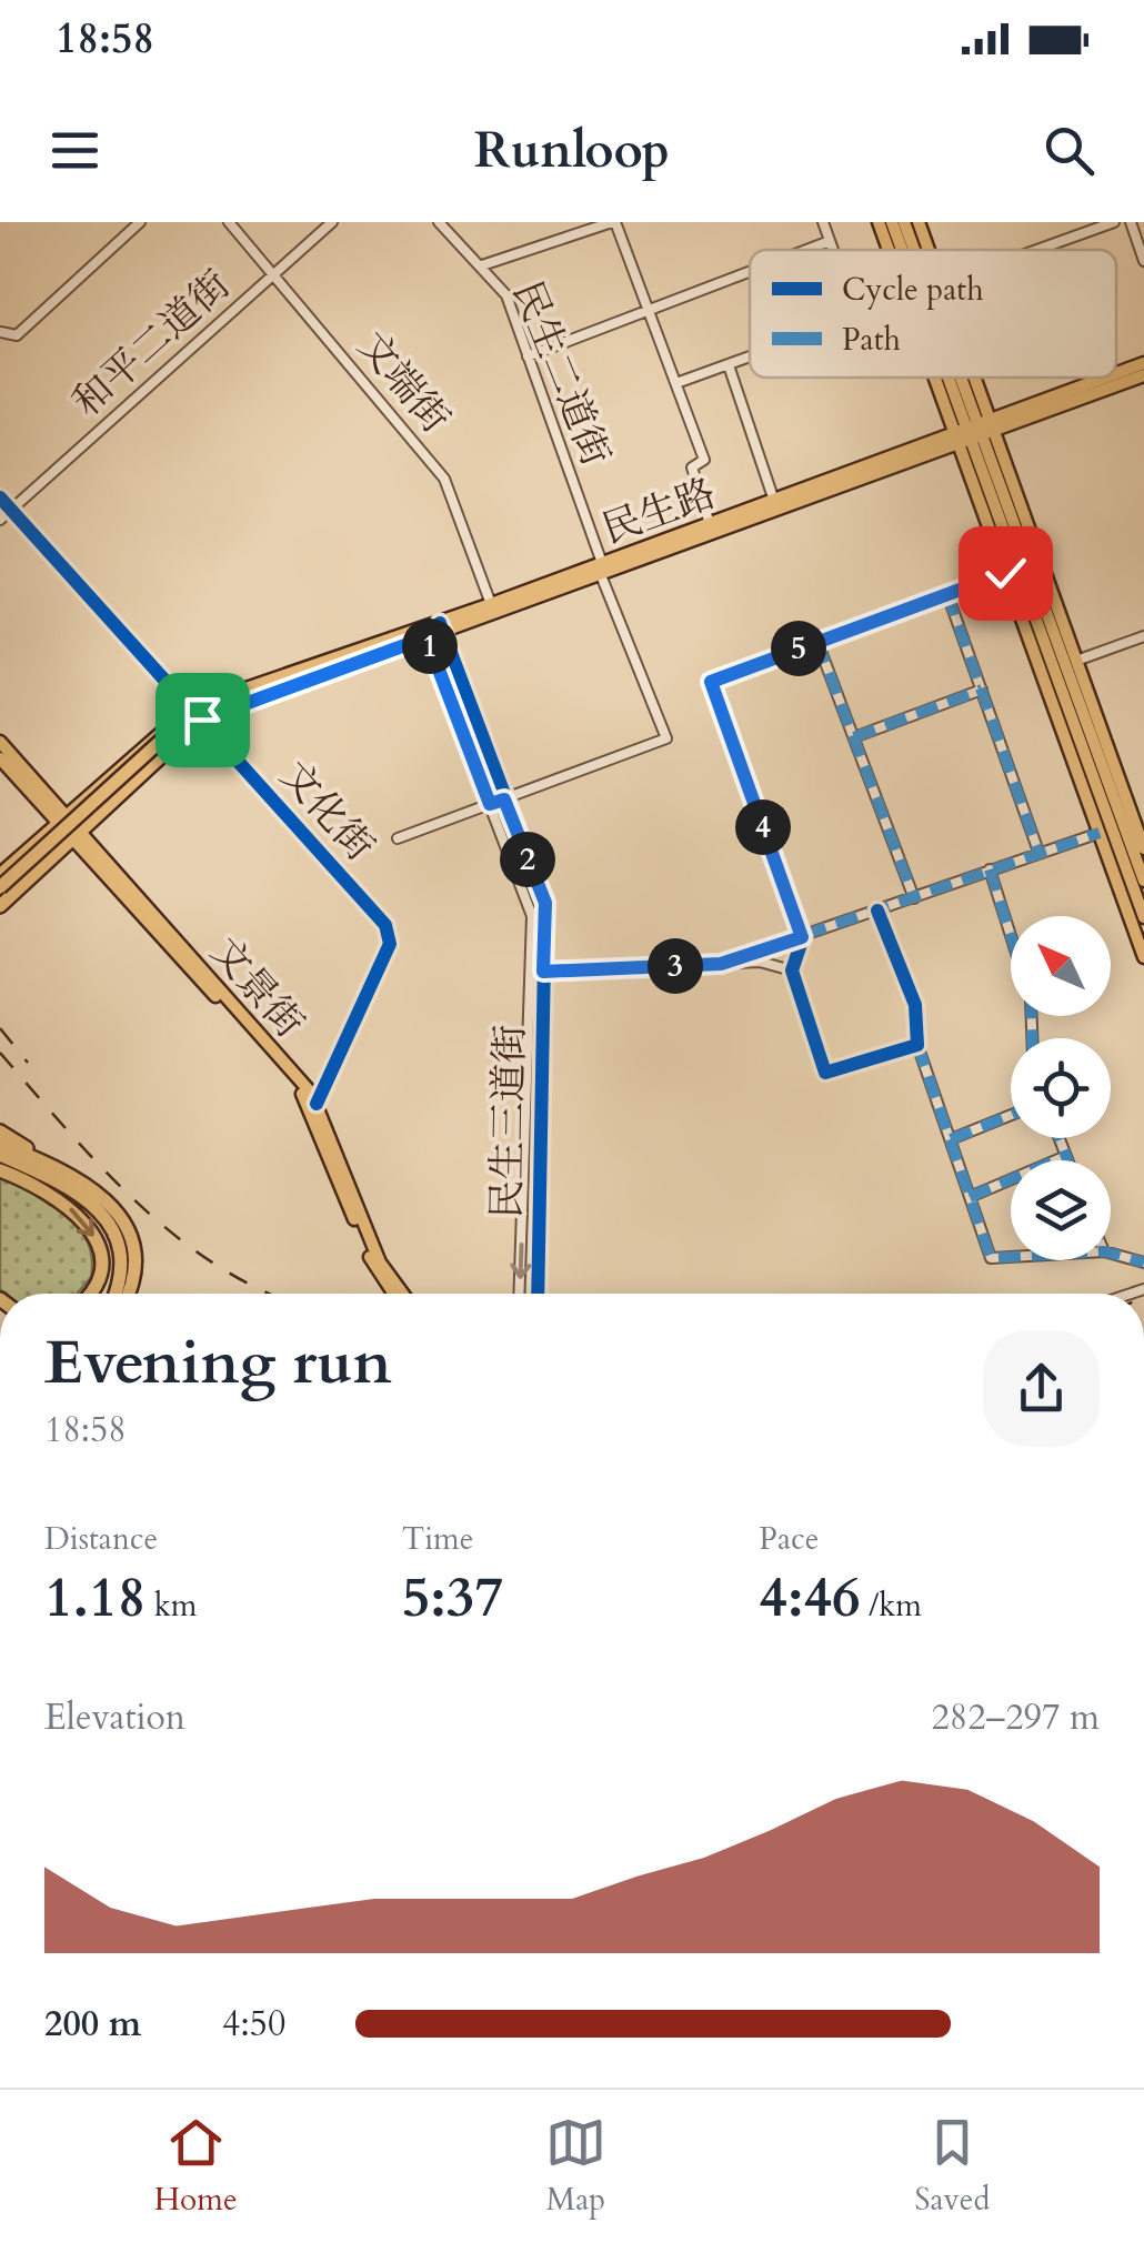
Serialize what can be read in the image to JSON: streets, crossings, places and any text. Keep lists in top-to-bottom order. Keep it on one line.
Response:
{"streets":{"main road":["民生路","文景街"],"street":["和平二道街","民生二道街","文端街","文化街","民生三道街"]},"crossings":[["和平二道街","文端街"],["和平二道街","文化街"],["民生二道街","民生路"],["民生二道街","民生三道街"],["文端街","民生路"],["民生路","文化街"],["民生路","民生三道街"],["文化街","文景街"]],"legend":["Cycle path","Path"],"north":"top left","page":{"status":"18:58","header":"Runloop","pins":["1","5","4","2","3"],"heading":["Evening run","18:58"],"stats":[["Distance","1.18 km"],["Time","5:37"],["Pace","4:46 /km"]],"chart":["Elevation","282–297 m"],"list":[{"name":"200 m","note":"4:50"}],"tabs":["Home","Map","Saved"]}}
